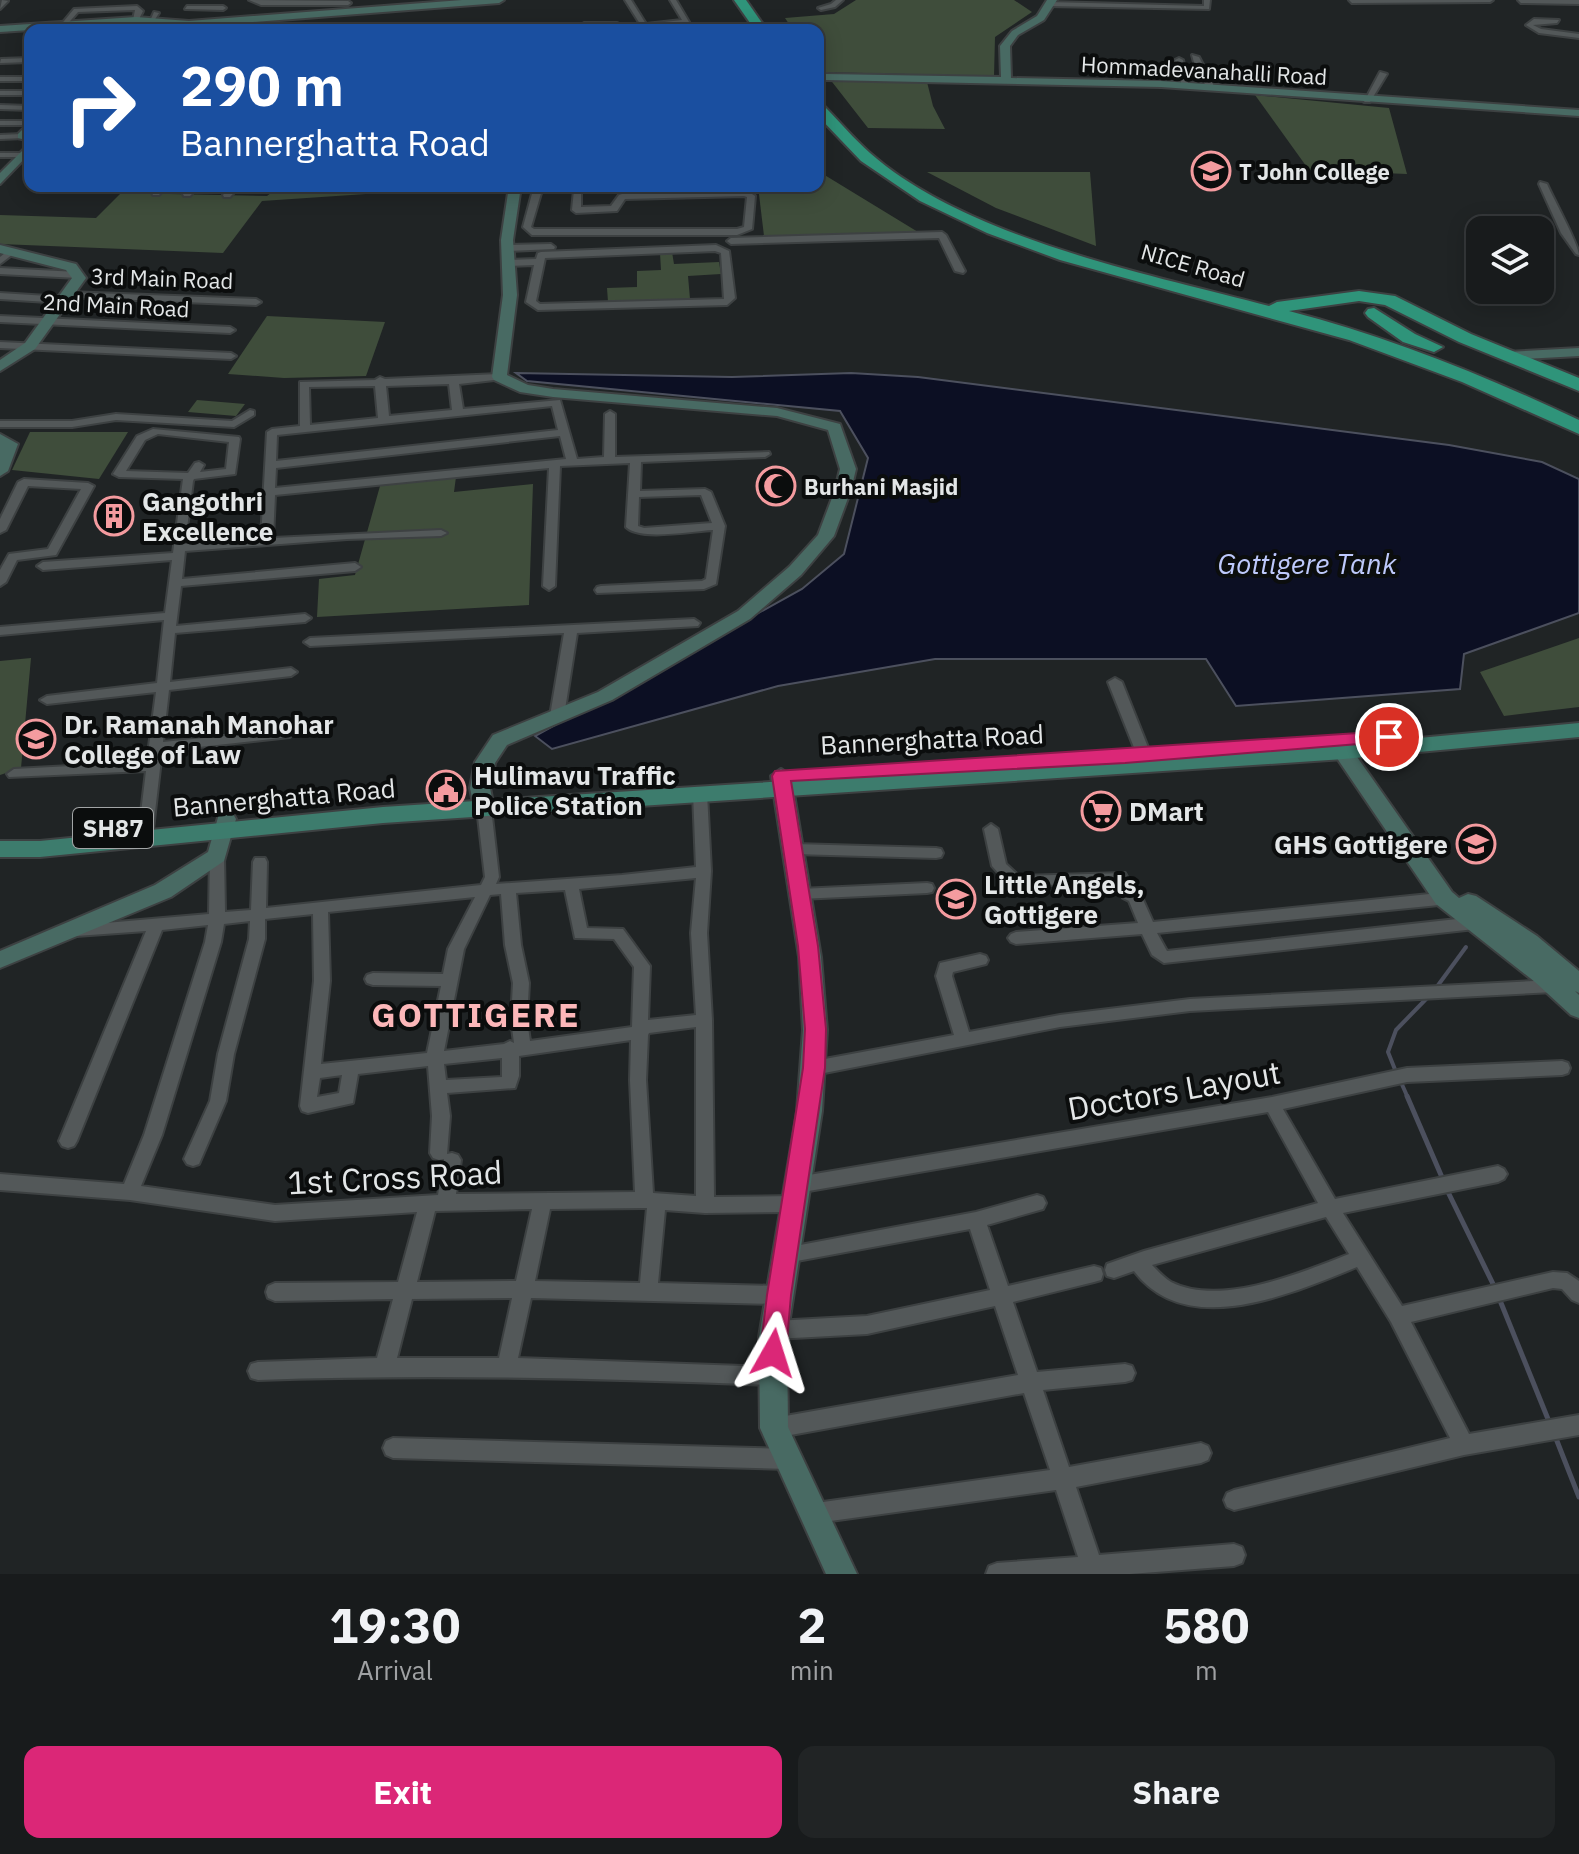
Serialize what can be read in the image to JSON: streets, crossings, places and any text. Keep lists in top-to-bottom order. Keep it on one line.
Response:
{"streets":{"highway":["NICE Road"],"main road":["Bannerghatta Road","SH87"],"street":["Hommadevanahalli Road","3rd Main Road","2nd Main Road","Doctors Layout","1st Cross Road"]},"crossings":[["Doctors Layout","1st Cross Road"]],"districts":["GOTTIGERE"],"water":["Gottigere Tank"],"places":{"school or university":["T John College","Dr. Ramanah Manohar College of Law","GHS Gottigere","Little Angels, Gottigere"],"mosque":["Burhani Masjid"],"building":["Gangothri Excellence"],"public building":["Hulimavu Traffic Police Station"],"supermarket":["DMart"]},"page":{"turn":["290 m","Bannerghatta Road"],"eta":["19:30","Arrival","2","min","580","m"],"buttons":["Exit","Share"]}}
